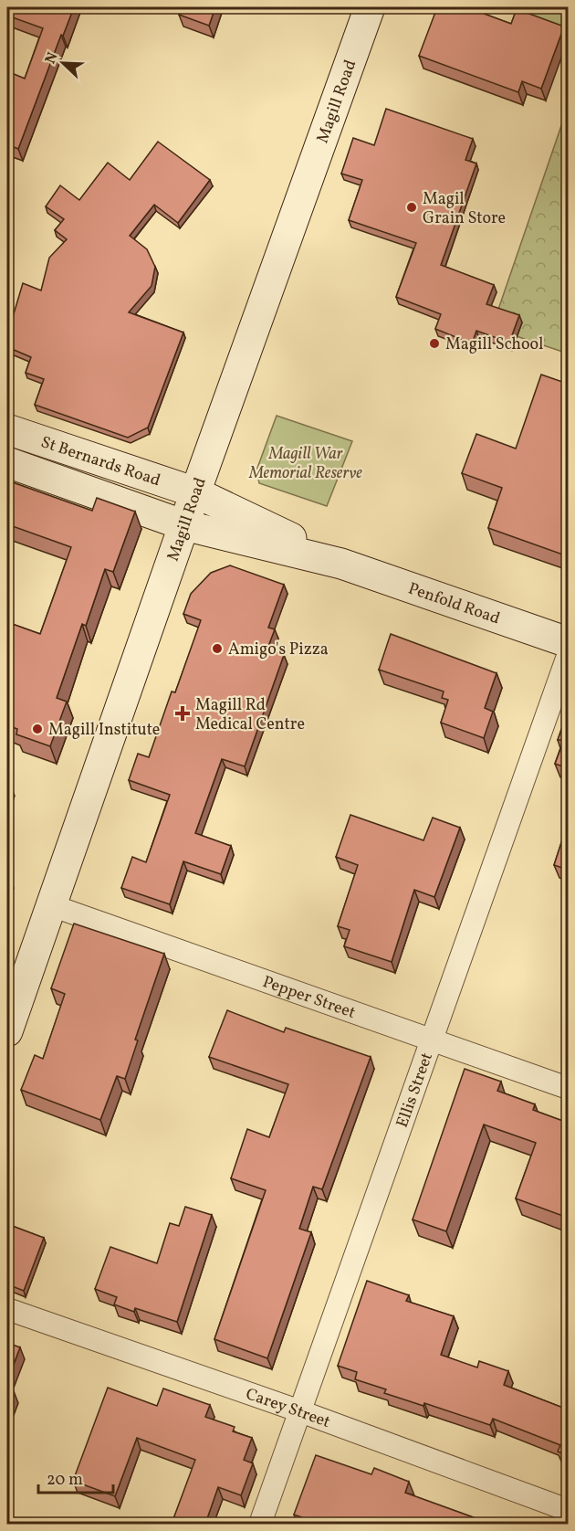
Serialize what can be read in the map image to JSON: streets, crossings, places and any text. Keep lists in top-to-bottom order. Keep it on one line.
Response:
{"streets":{"main road":["Magill Road","St Bernards Road","Penfold Road"],"street":["Pepper Street","Ellis Street","Carey Street"]},"crossings":[["Magill Road","St Bernards Road"],["Magill Road","Penfold Road"],["Magill Road","Pepper Street"],["St Bernards Road","Penfold Road"],["Pepper Street","Ellis Street"],["Ellis Street","Carey Street"]],"parks":["Magill War Memorial Reserve"],"places":{"other":["Magil Grain Store","Magill School","Amigo's Pizza","Magill Institute"],"health":["Magill Rd Medical Centre"]},"scale_bar":"20 m","north":"top left"}
